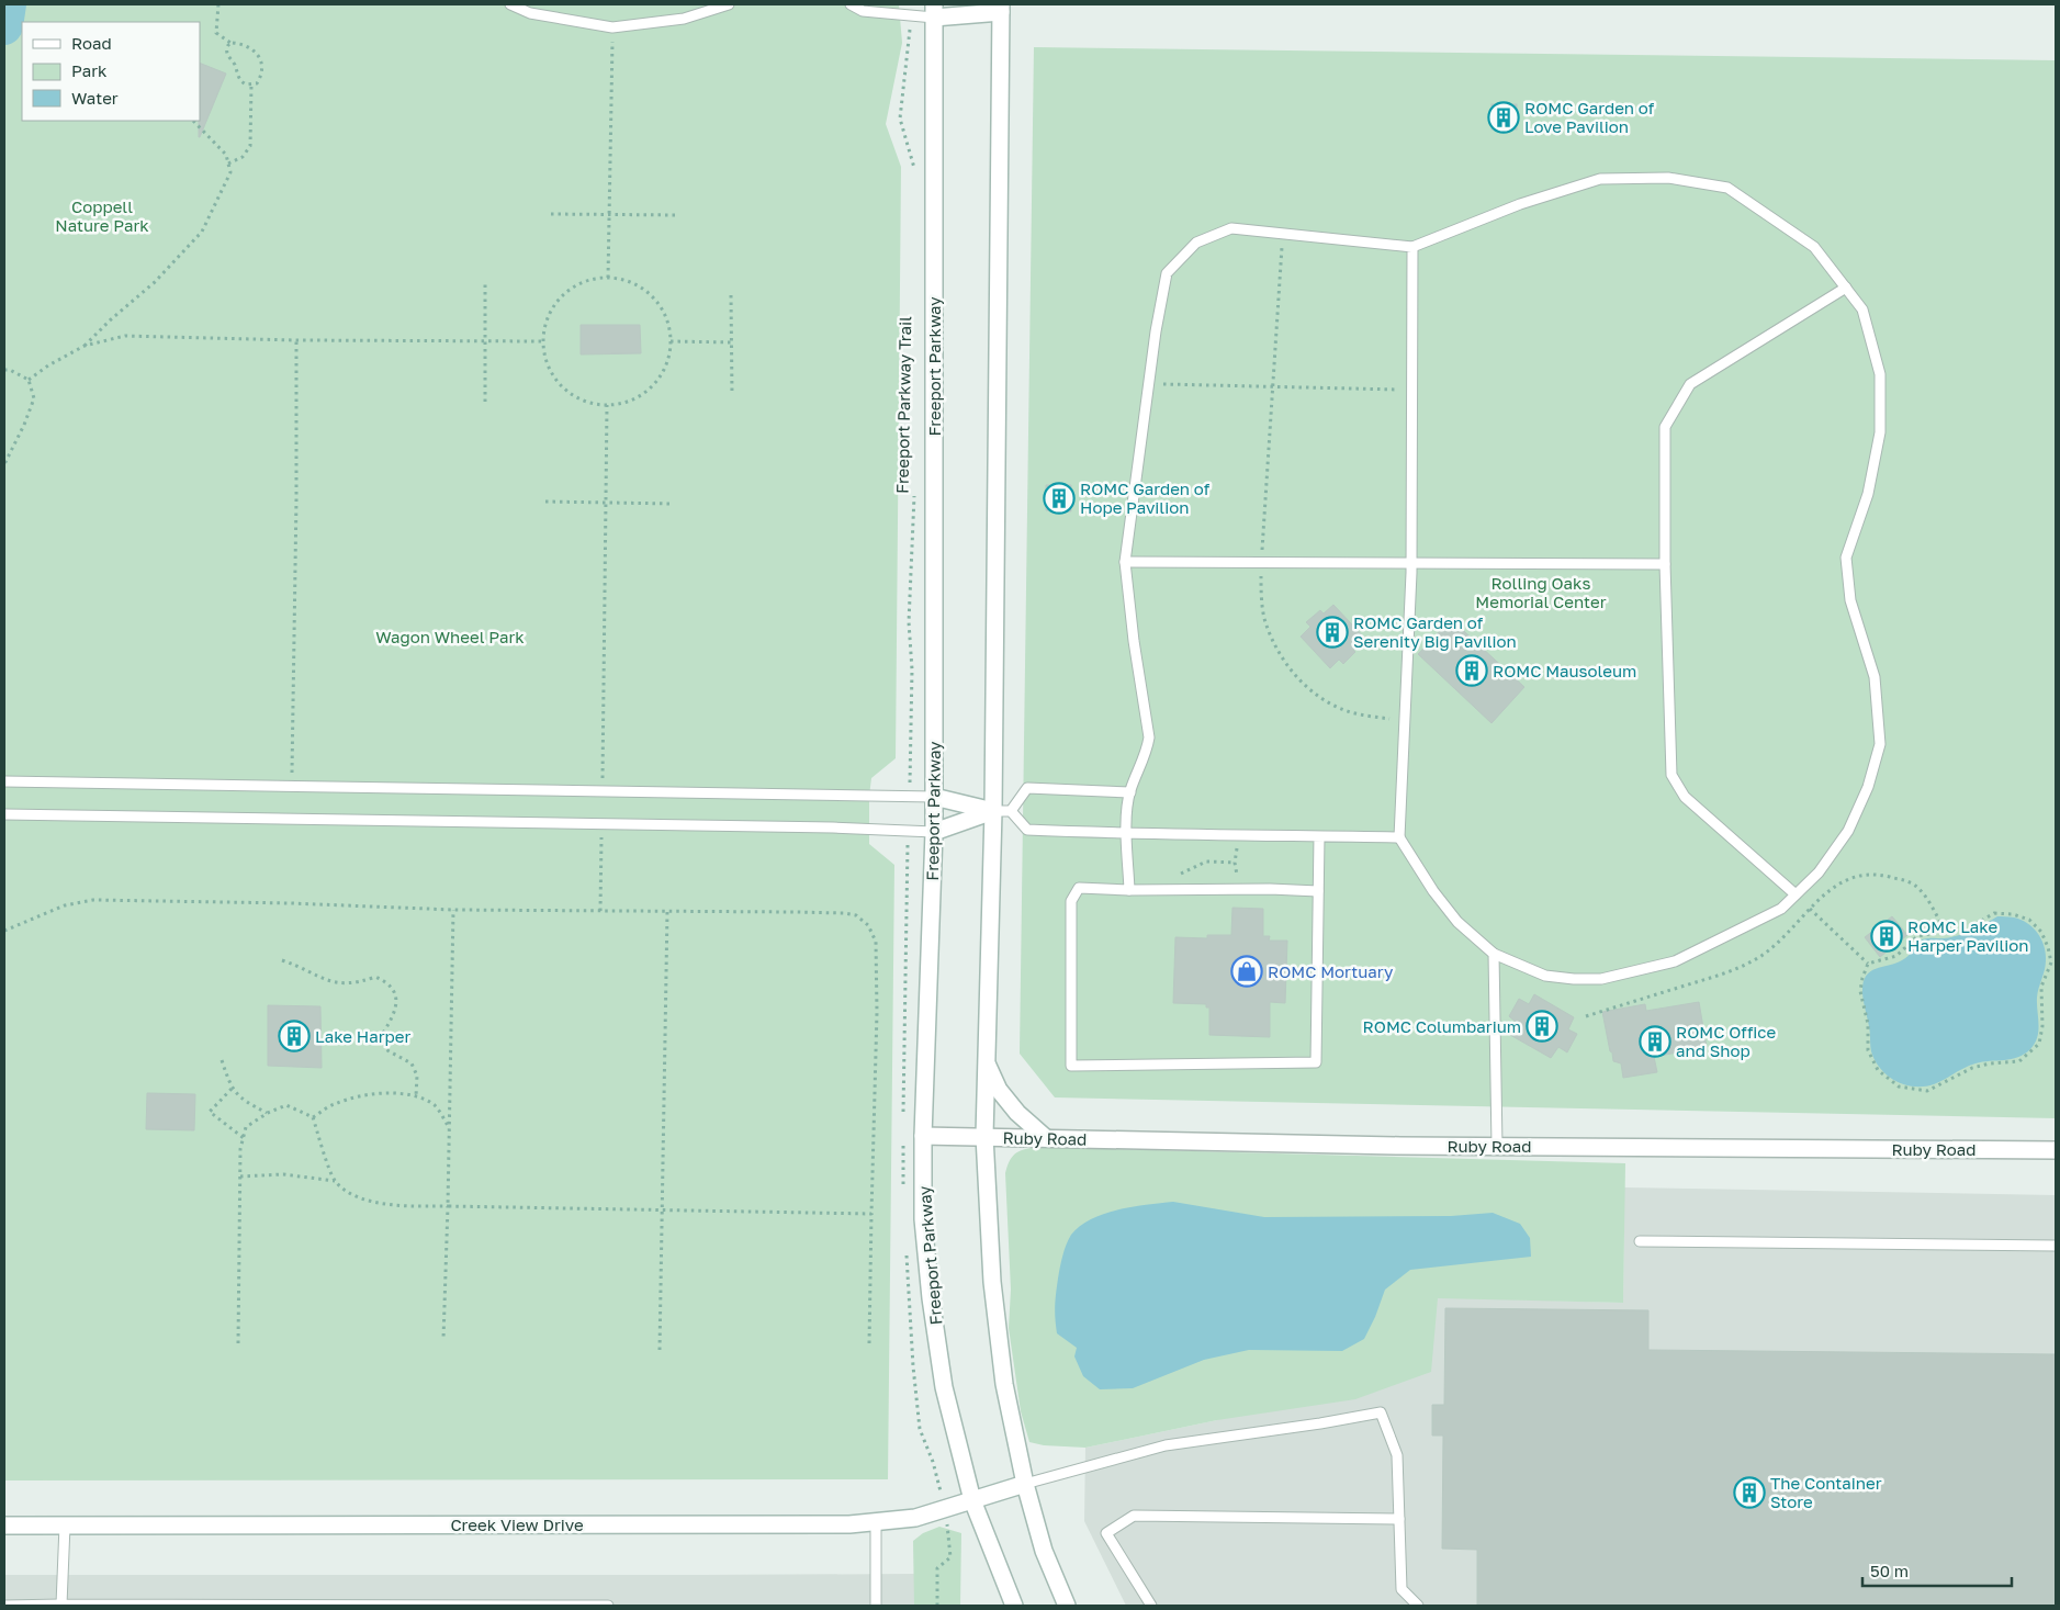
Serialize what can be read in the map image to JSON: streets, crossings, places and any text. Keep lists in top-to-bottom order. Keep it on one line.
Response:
{"streets":{"main road":["Freeport Parkway","Ruby Road","Creek View Drive"],"path":["Freeport Parkway Trail"]},"crossings":[["Freeport Parkway","Ruby Road"],["Freeport Parkway","Creek View Drive"]],"parks":["Coppell Nature Park","Rolling Oaks Memorial Center","Wagon Wheel Park"],"places":{"building":["ROMC Garden of Love Pavilion","ROMC Garden of Hope Pavilion","ROMC Garden of Serenity Big Pavilion","ROMC Mausoleum","ROMC Lake Harper Pavilion","ROMC Columbarium","Lake Harper","ROMC Office and Shop","The Container Store"],"shop":["ROMC Mortuary"]},"legend":["Road","Park","Water"],"scale_bar":"50 m"}
